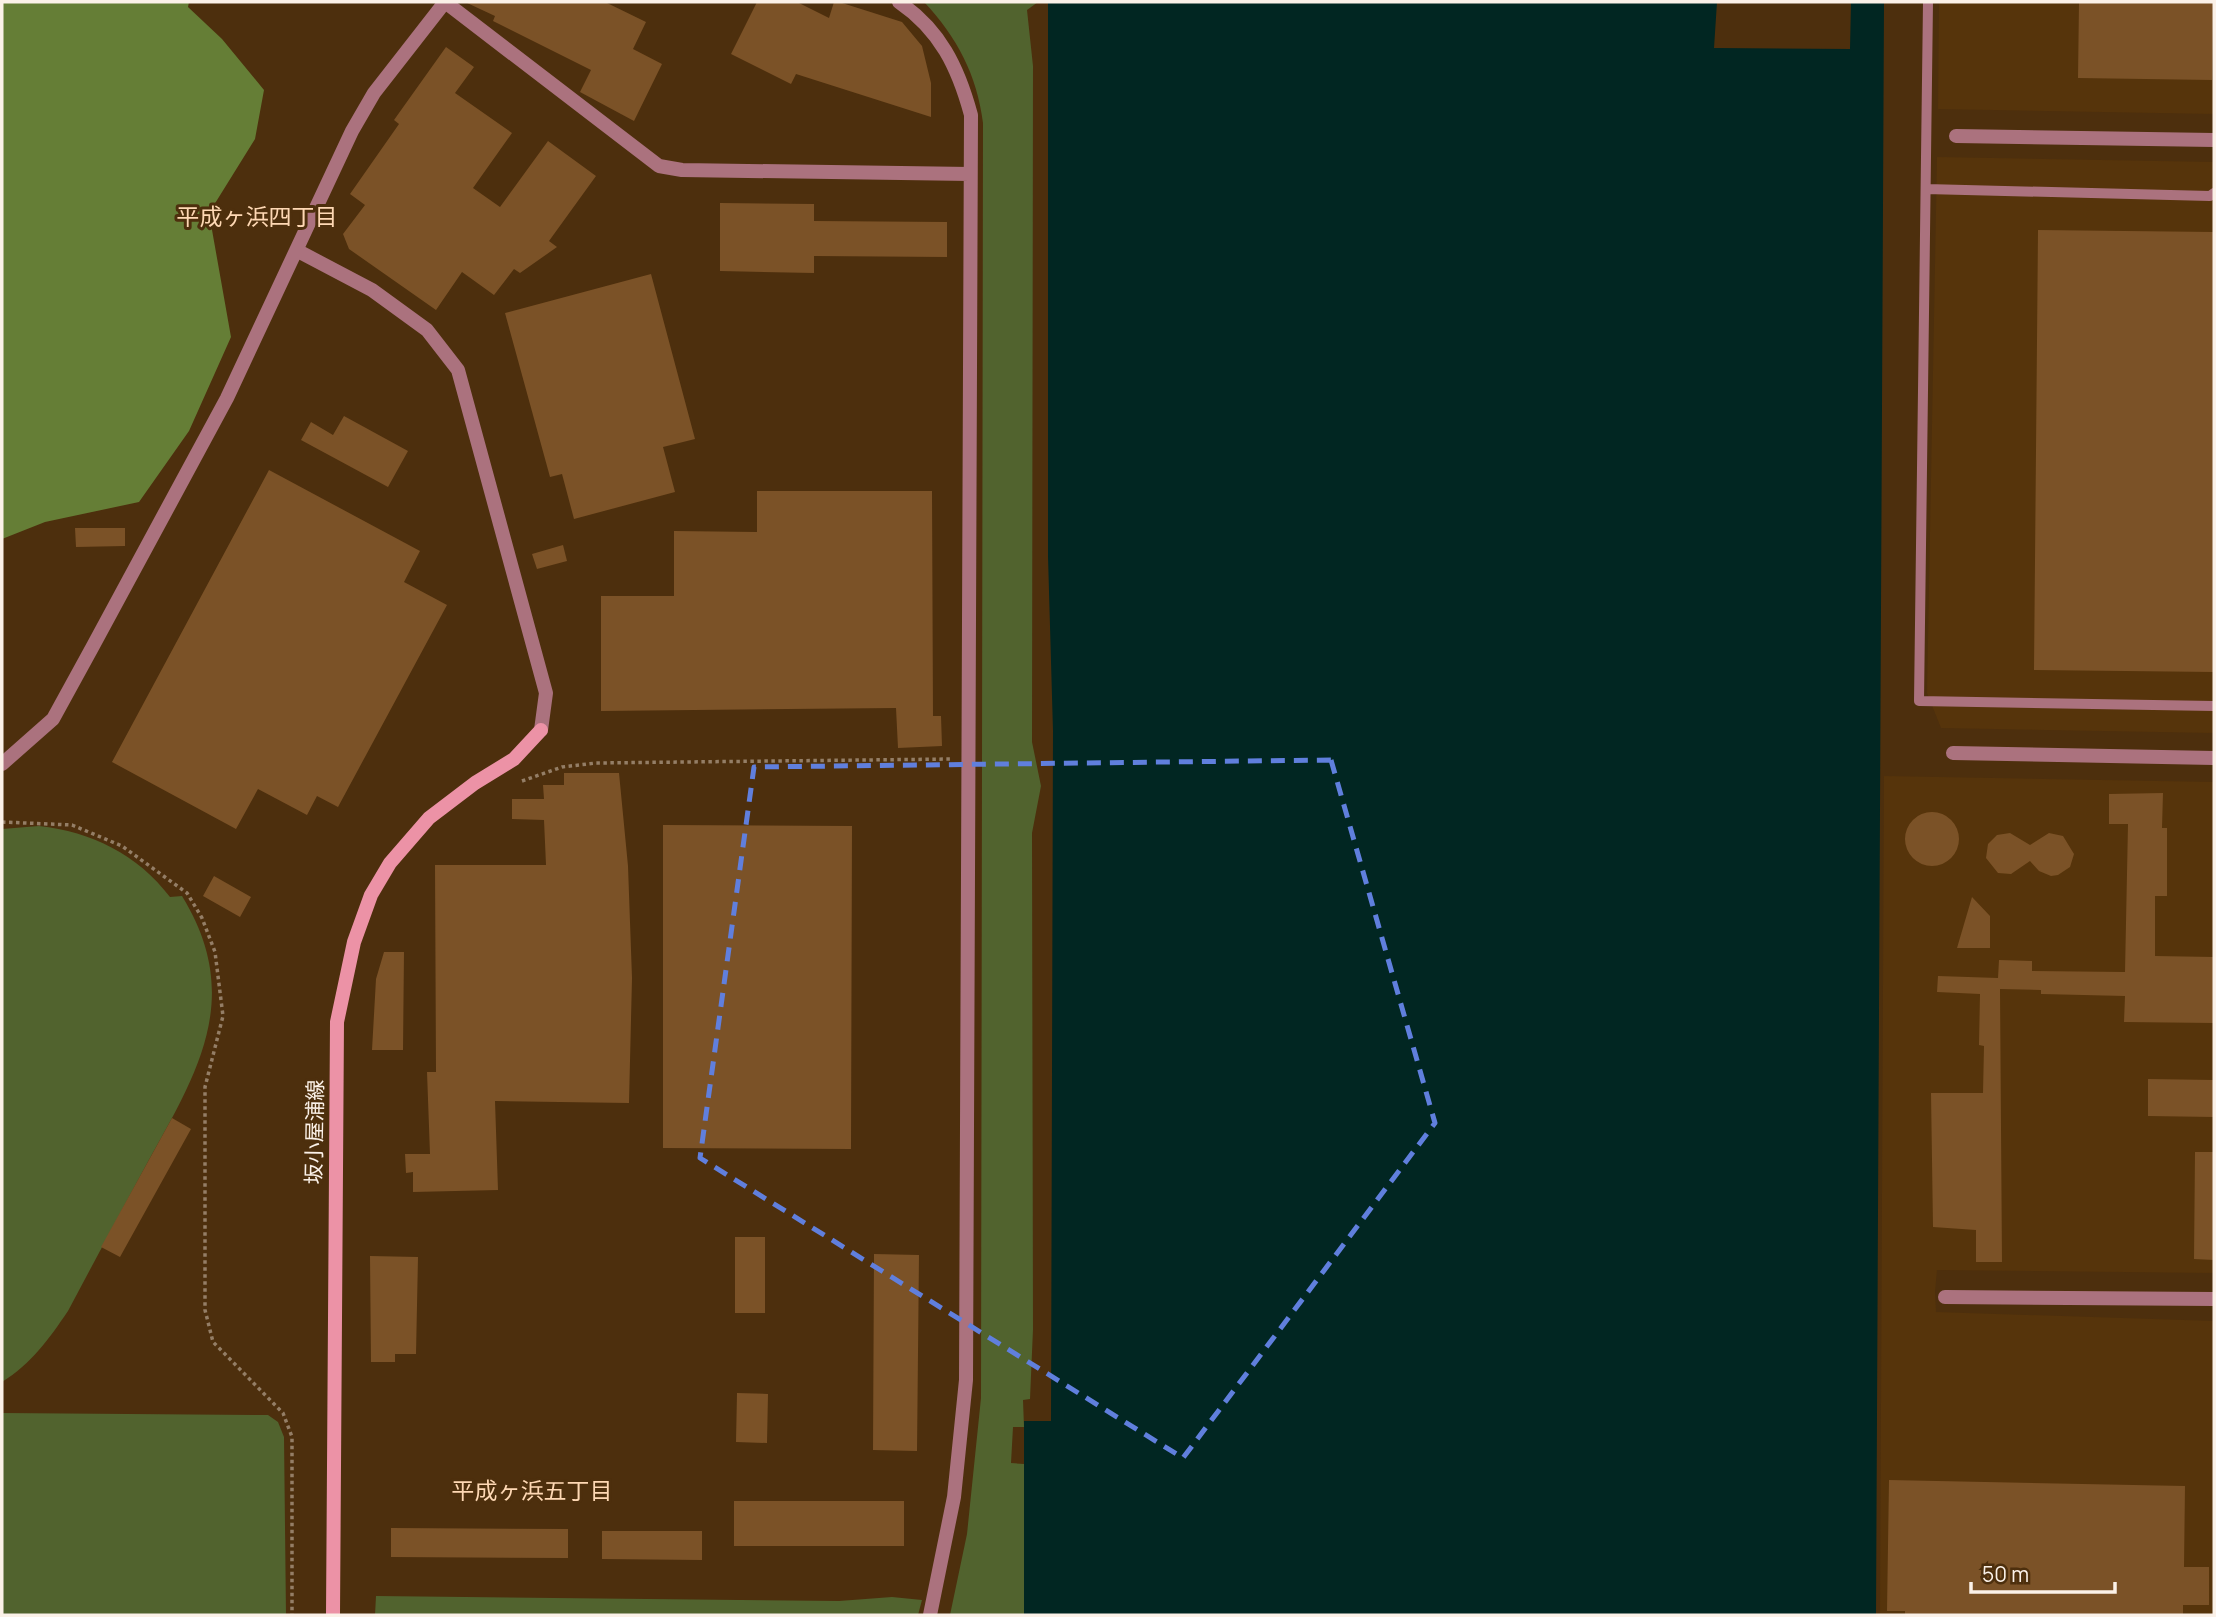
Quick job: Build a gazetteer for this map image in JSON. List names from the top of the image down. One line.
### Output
{"streets":{"main road":["坂小屋浦線"]},"districts":["平成ヶ浜四丁目","平成ヶ浜五丁目"],"scale_bar":"50 m"}
